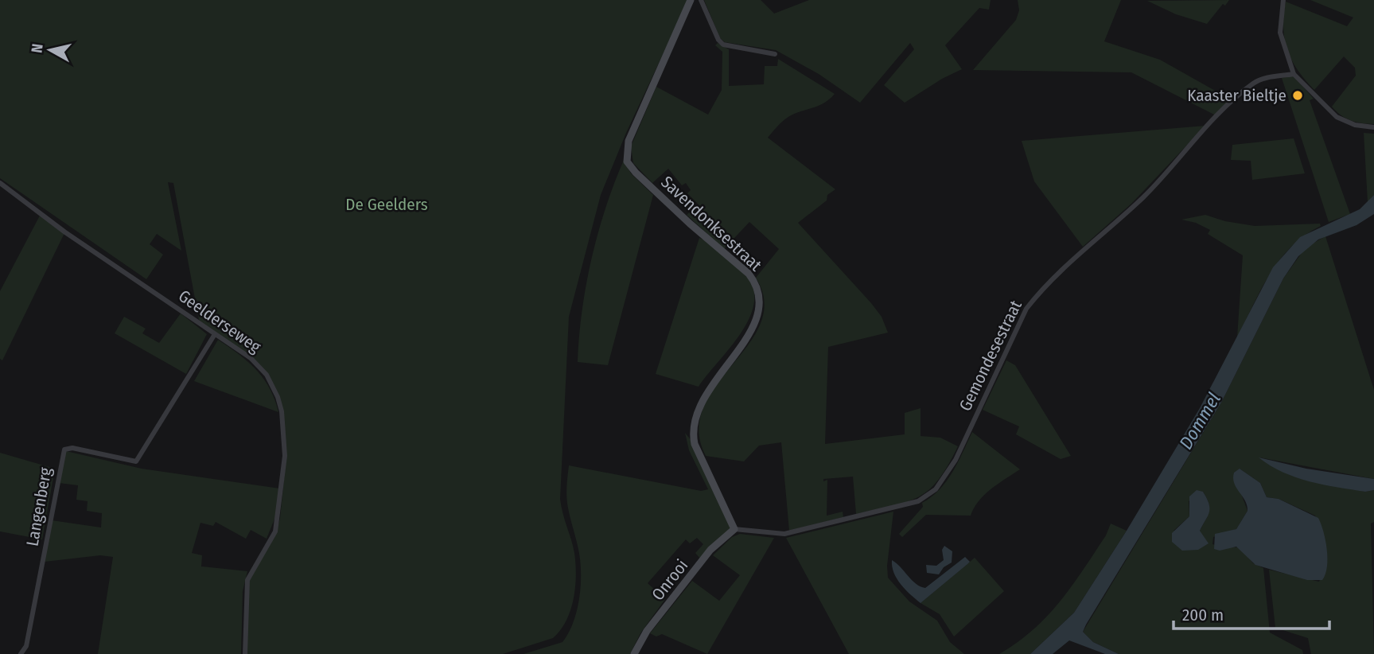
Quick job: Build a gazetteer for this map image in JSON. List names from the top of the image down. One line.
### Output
{"streets":{"street":["Savendonksestraat","Geelderseweg","Gemondesestraat","Langenberg","Onrooi"]},"crossings":[["Savendonksestraat","Gemondesestraat"],["Savendonksestraat","Onrooi"],["Geelderseweg","Langenberg"],["Gemondesestraat","Onrooi"]],"water":["Dommel"],"parks":["De Geelders"],"places":["Kaaster Bieltje"],"scale_bar":"200 m","north":"left"}
